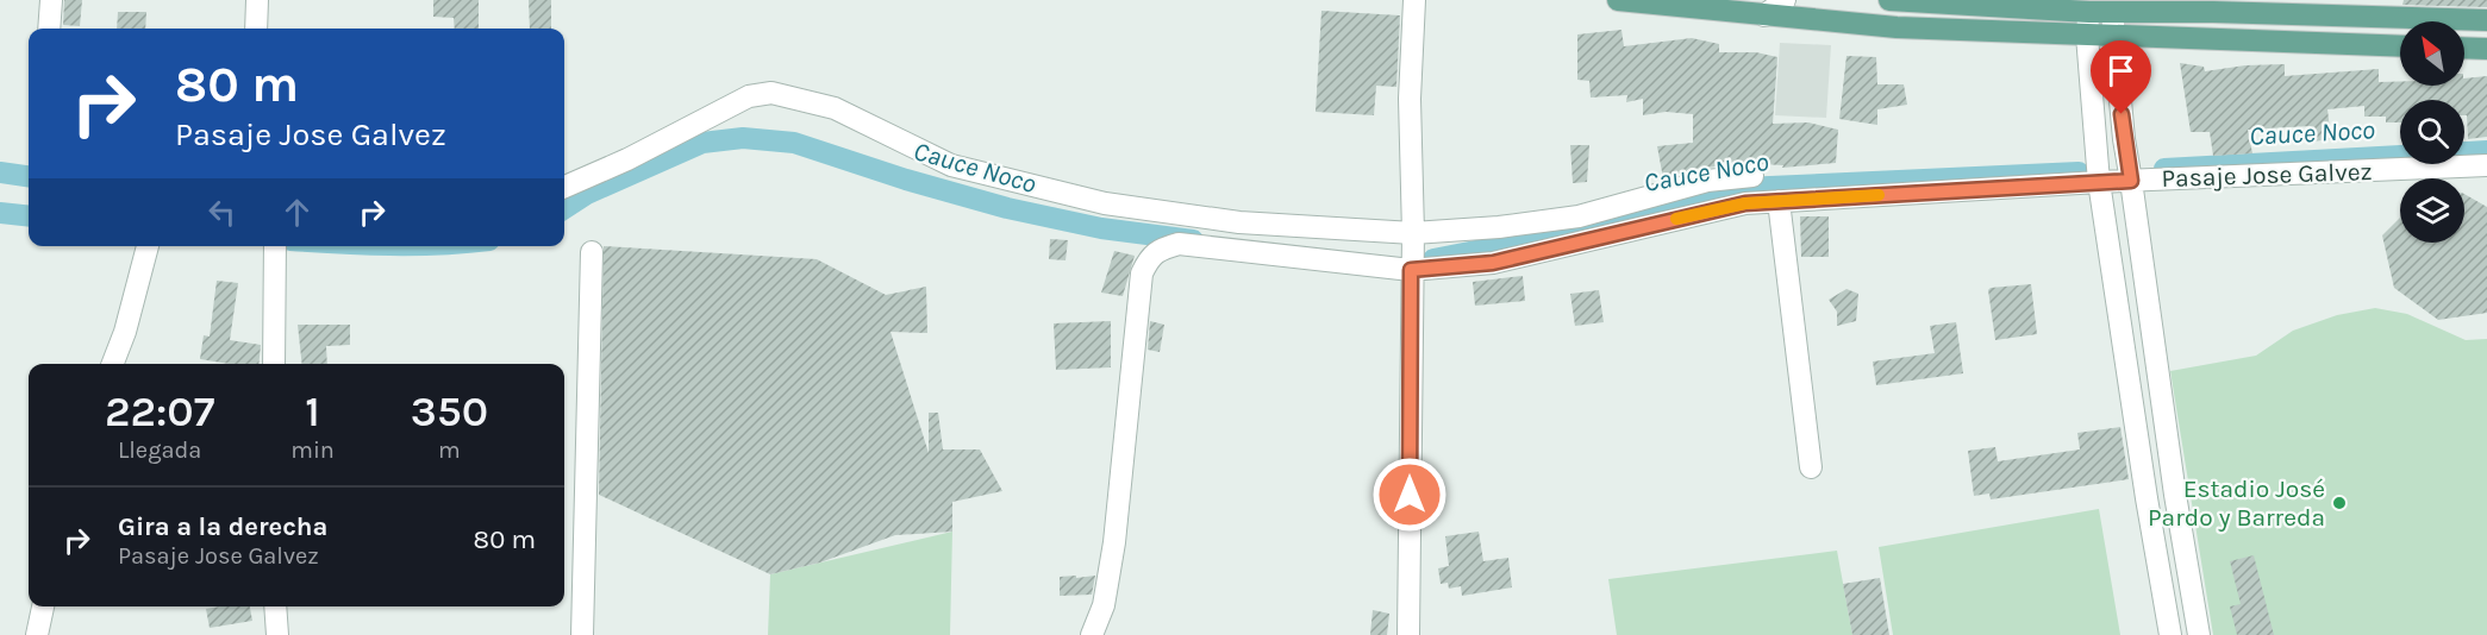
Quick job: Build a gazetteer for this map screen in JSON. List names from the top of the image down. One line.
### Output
{"streets":{"street":["Pasaje Jose Galvez"]},"water":["Cauce Noco"],"places":["Estadio José Pardo y Barreda"],"north":"top left","page":{"turn":["80 m","Pasaje Jose Galvez"],"eta":["22:07","Llegada","1","min","350","m"],"list":[{"name":"Gira a la derecha","note":"Pasaje Jose Galvez","value":"80 m"}]}}
